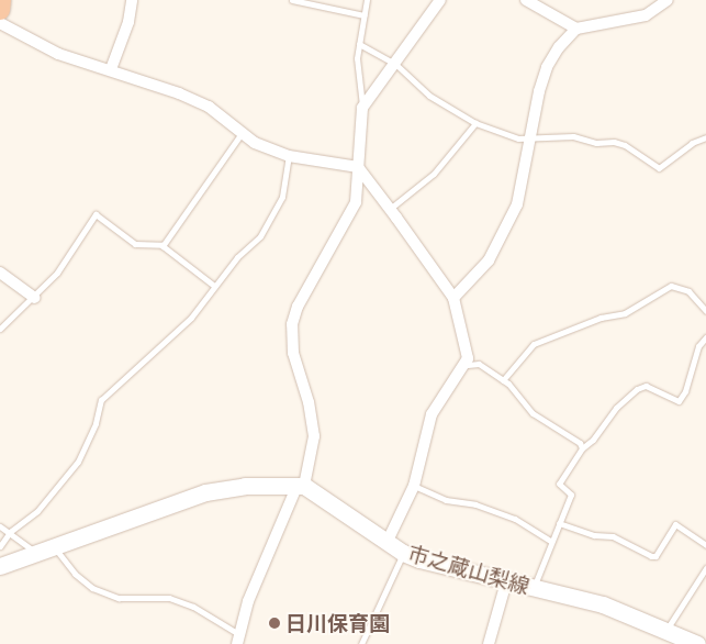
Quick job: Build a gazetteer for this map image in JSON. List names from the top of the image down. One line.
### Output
{"streets":{"main road":["市之蔵山梨線"]},"places":["日川保育園"]}
